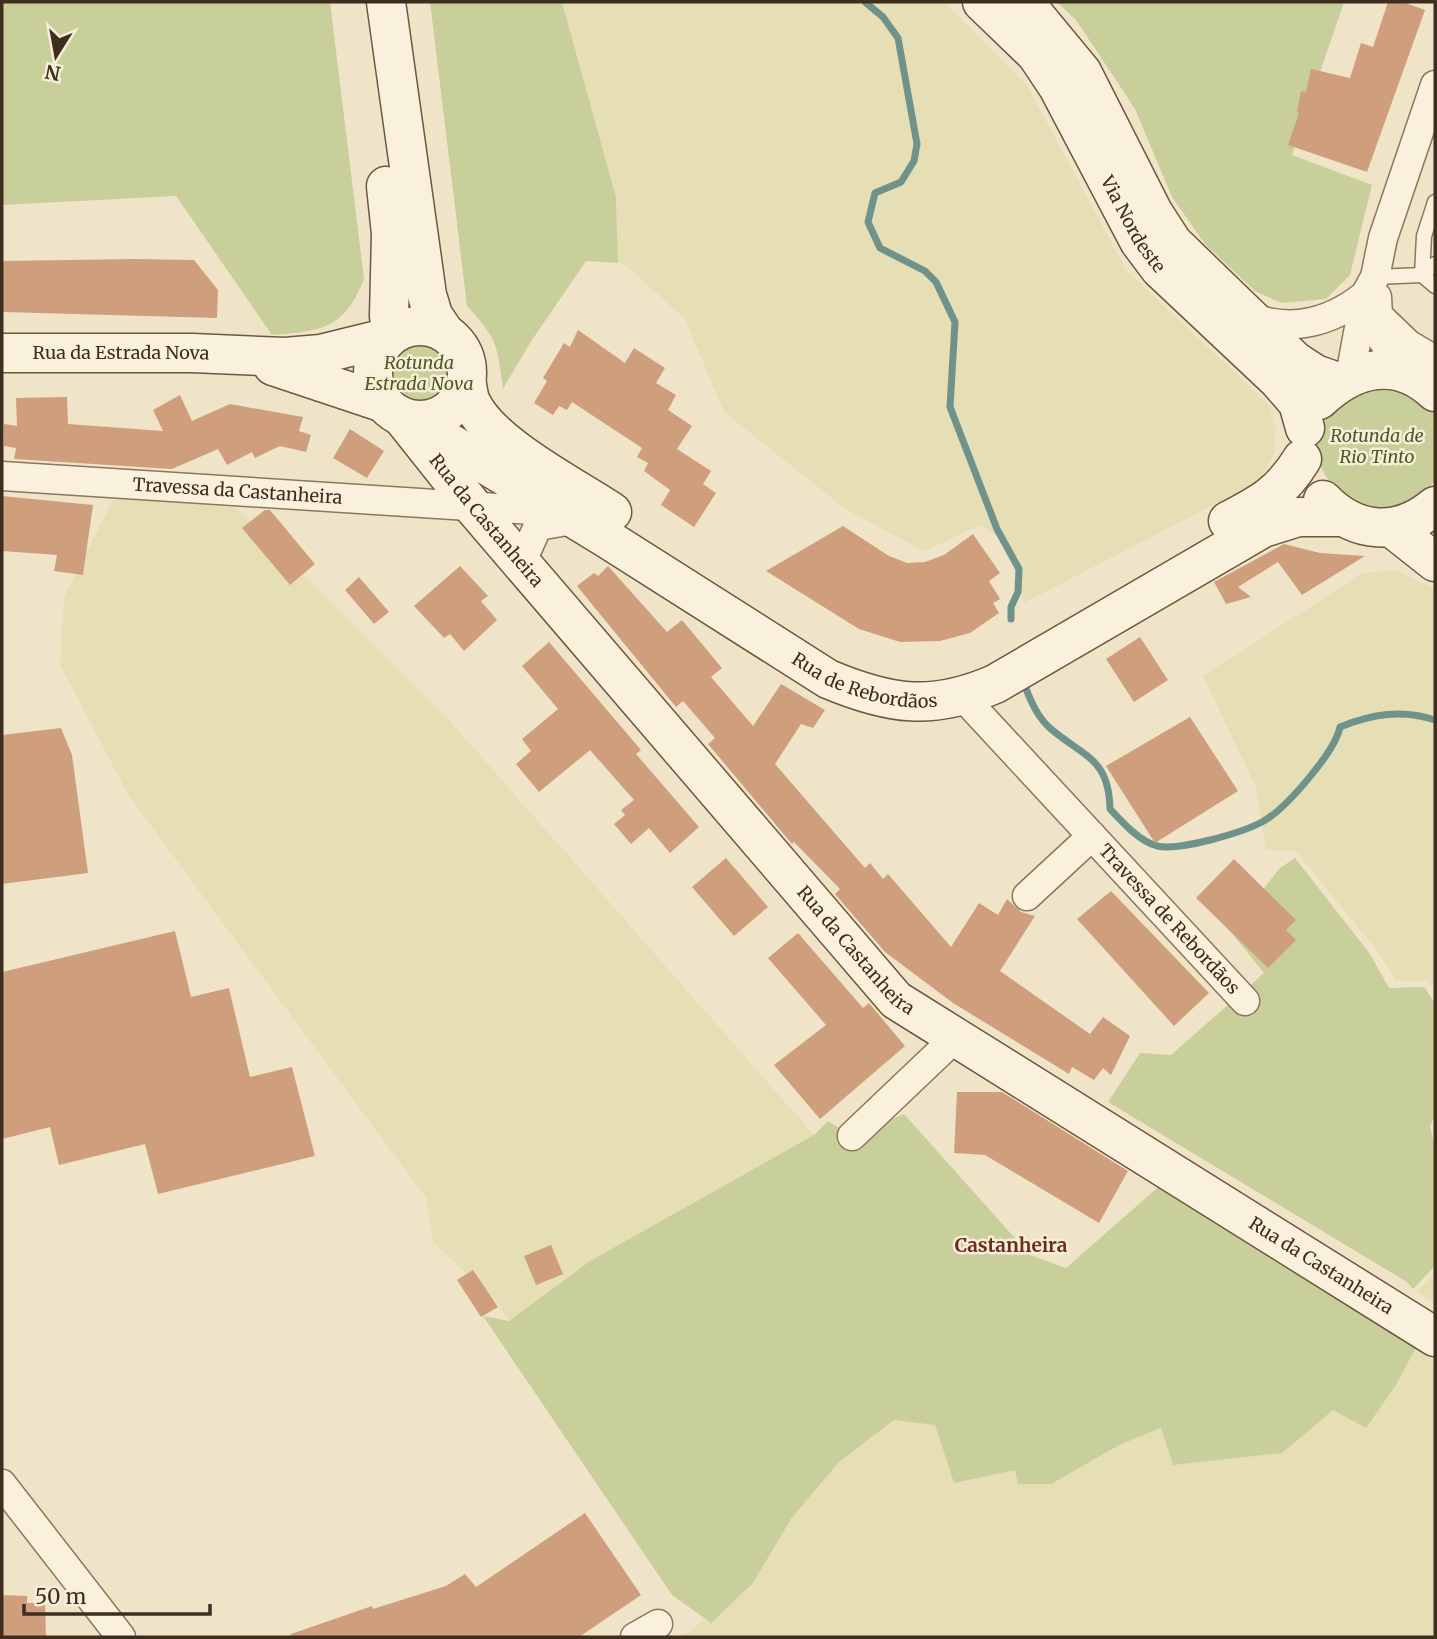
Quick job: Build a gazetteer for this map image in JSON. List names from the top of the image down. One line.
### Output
{"streets":{"main road":["Via Nordeste","Rua da Estrada Nova","Rua da Castanheira","Rua de Rebordãos"],"street":["Travessa da Castanheira","Travessa de Rebordãos"]},"crossings":[["Via Nordeste","Rua de Rebordãos"],["Rua da Estrada Nova","Rua da Castanheira"],["Rua da Estrada Nova","Rua de Rebordãos"],["Travessa da Castanheira","Rua da Castanheira"],["Travessa da Castanheira","Rua de Rebordãos"],["Rua da Castanheira","Rua de Rebordãos"],["Rua de Rebordãos","Travessa de Rebordãos"]],"districts":["Castanheira"],"parks":["Rotunda Estrada Nova","Rotunda de Rio Tinto"],"scale_bar":"50 m","north":"bottom"}
